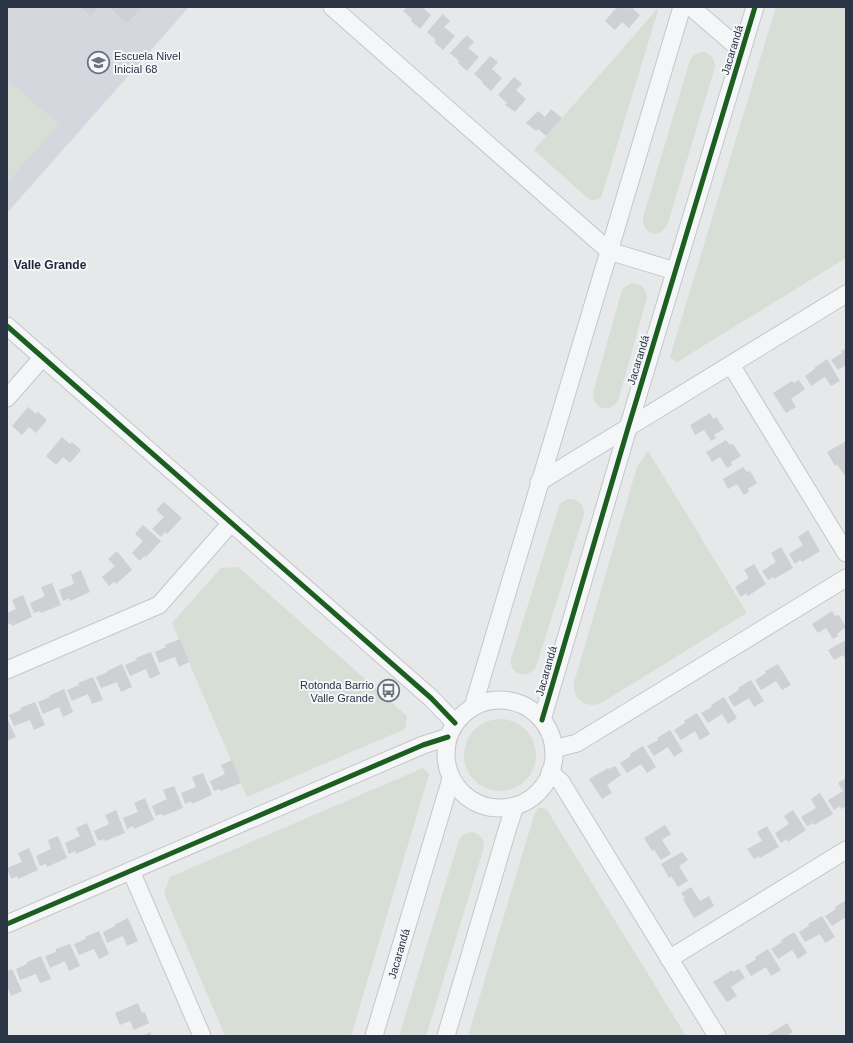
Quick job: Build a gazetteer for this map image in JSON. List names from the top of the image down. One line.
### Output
{"streets":{"street":["Jacarandá"]},"districts":["Valle Grande"],"places":{"school or university":["Escuela Nivel Inicial 68"],"bus stop":["Rotonda Barrio Valle Grande"]}}
